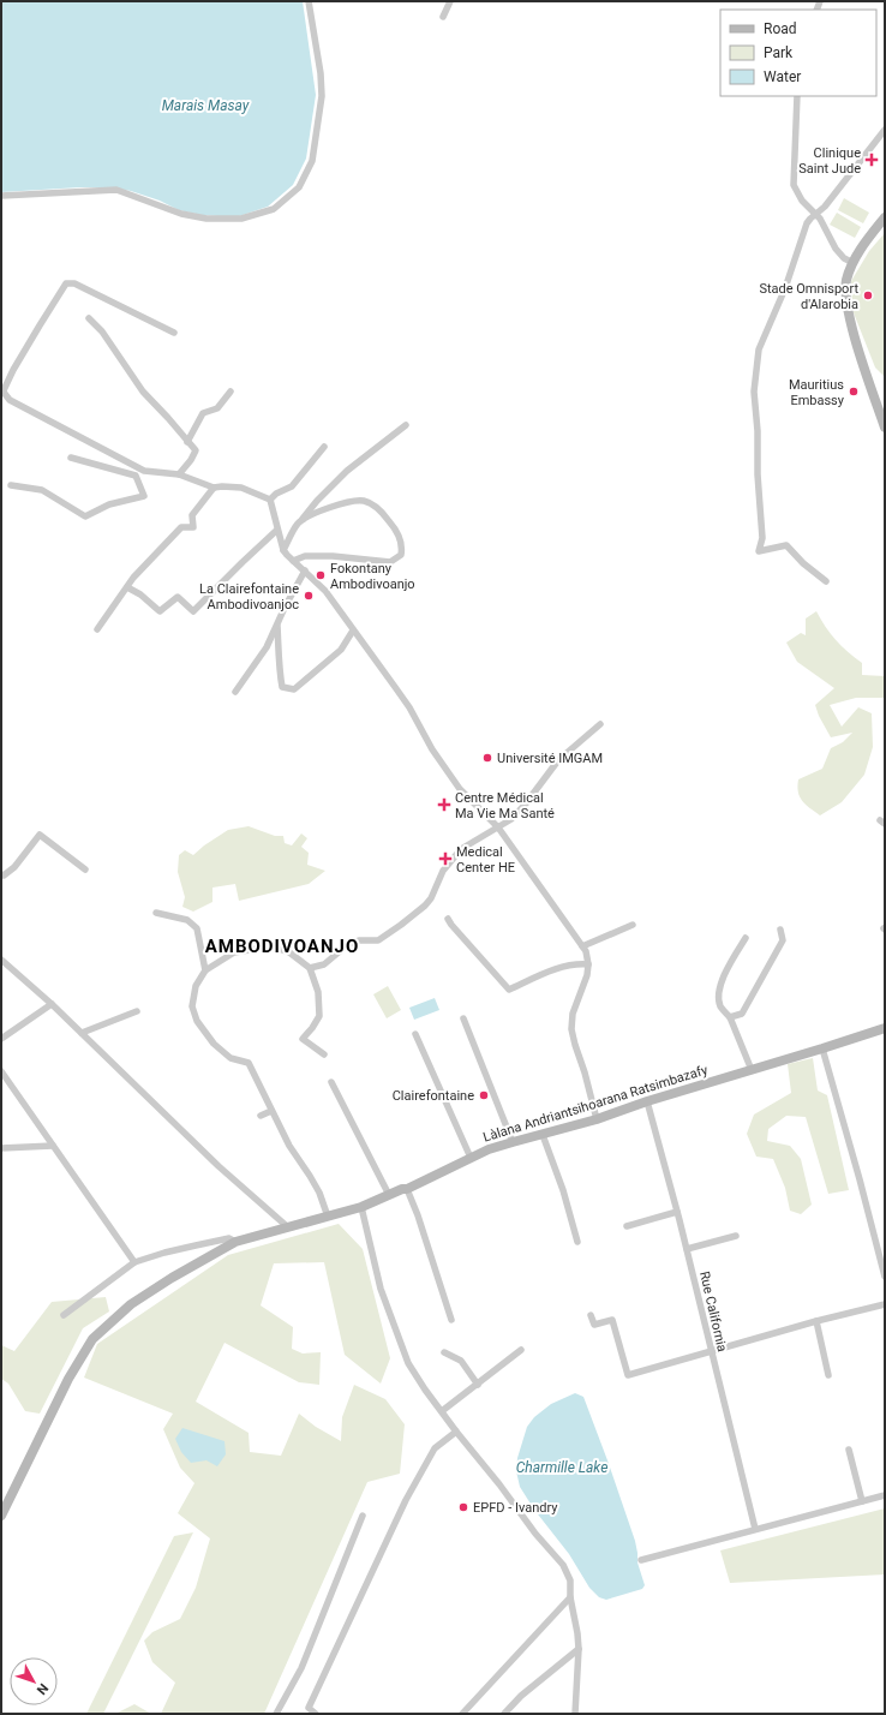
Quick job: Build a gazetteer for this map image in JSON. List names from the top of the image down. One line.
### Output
{"streets":{"main road":["Làlana Andriantsihoarana Ratsimbazafy"],"street":["Rue California"]},"crossings":[["Làlana Andriantsihoarana Ratsimbazafy","Rue California"]],"districts":["AMBODIVOANJO"],"water":["Marais Masay","Charmille Lake"],"places":{"health":["Clinique Saint Jude","Centre Médical Ma Vie Ma Santé","Medical Center HE"],"other":["Stade Omnisport d'Alarobia","Mauritius Embassy","Fokontany Ambodivoanjo","La Clairefontaine Ambodivoanjoc","Université IMGAM","Clairefontaine","EPFD - Ivandry"]},"legend":["Road","Park","Water"],"north":"bottom right"}
